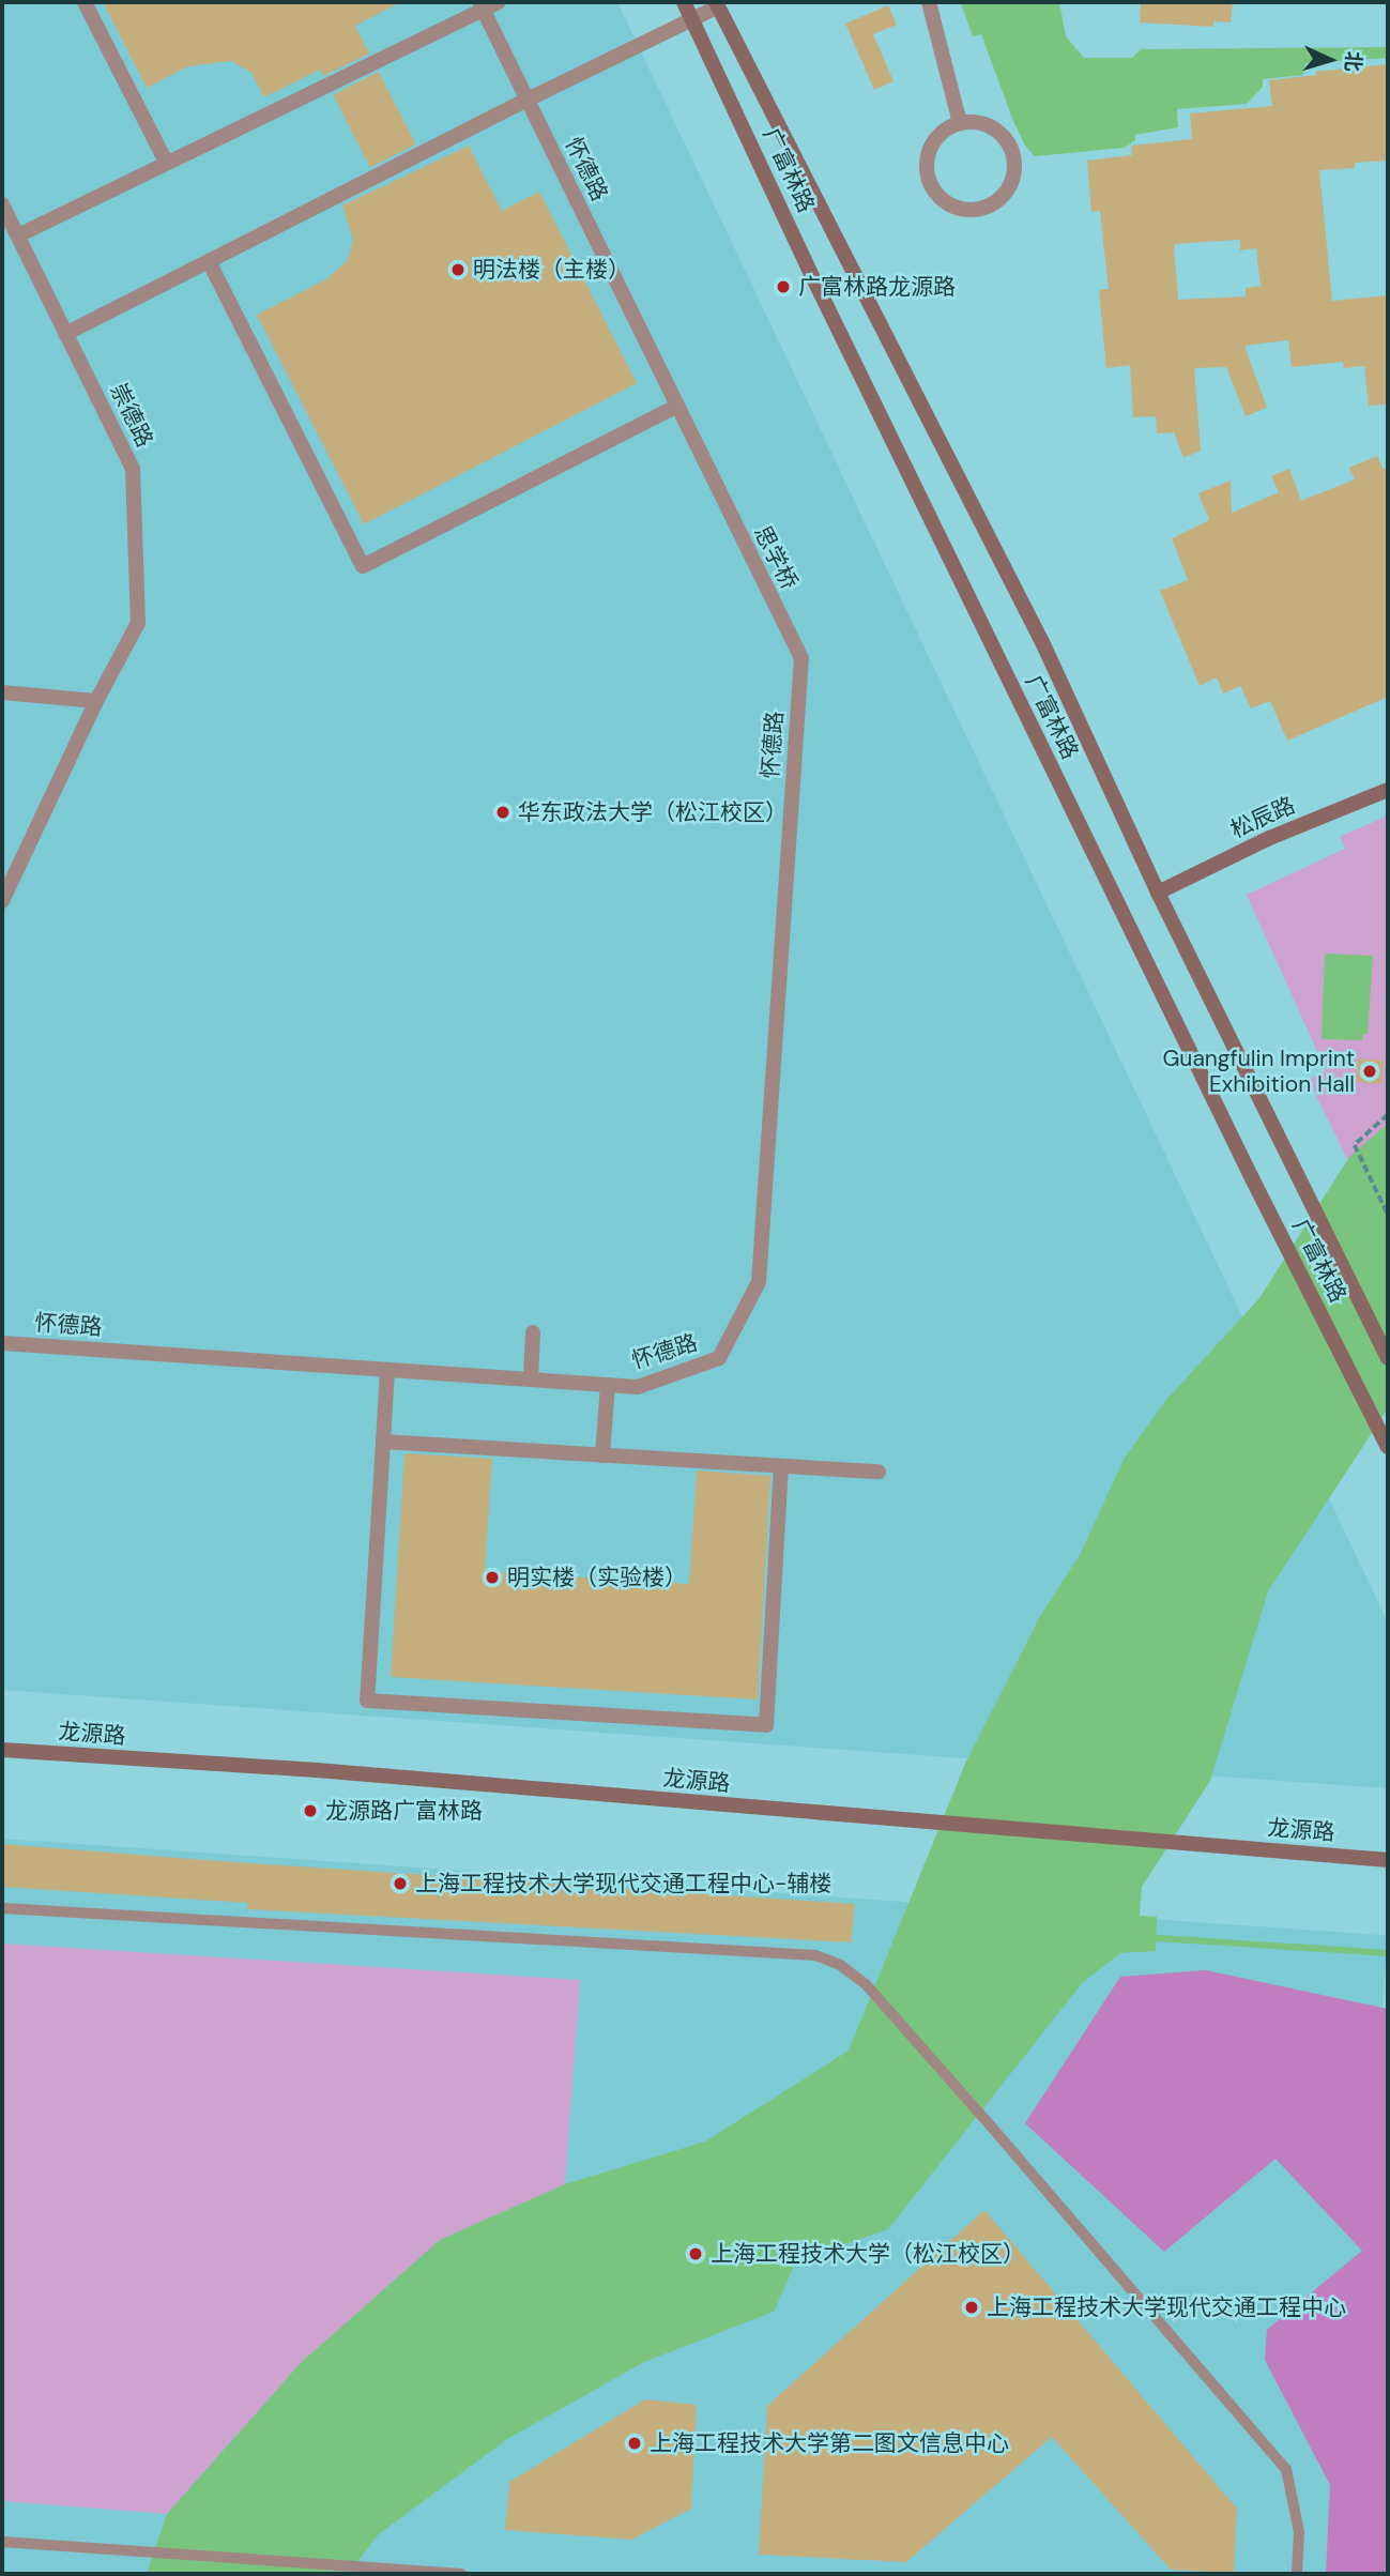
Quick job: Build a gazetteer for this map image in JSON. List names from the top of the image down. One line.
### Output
{"streets":{"main road":["广富林路","松辰路","龙源路"],"street":["怀德路","崇德路","思学桥"]},"crossings":[["怀德路","思学桥"],["广富林路","松辰路"]],"places":["明法楼（主楼）","广富林路龙源路","华东政法大学（松江校区）","Guangfulin Imprint Exhibition Hall","明实楼（实验楼）","龙源路广富林路","上海工程技术大学现代交通工程中心-辅楼","上海工程技术大学（松江校区）","上海工程技术大学现代交通工程中心","上海工程技术大学第二图文信息中心"],"north":"right"}
